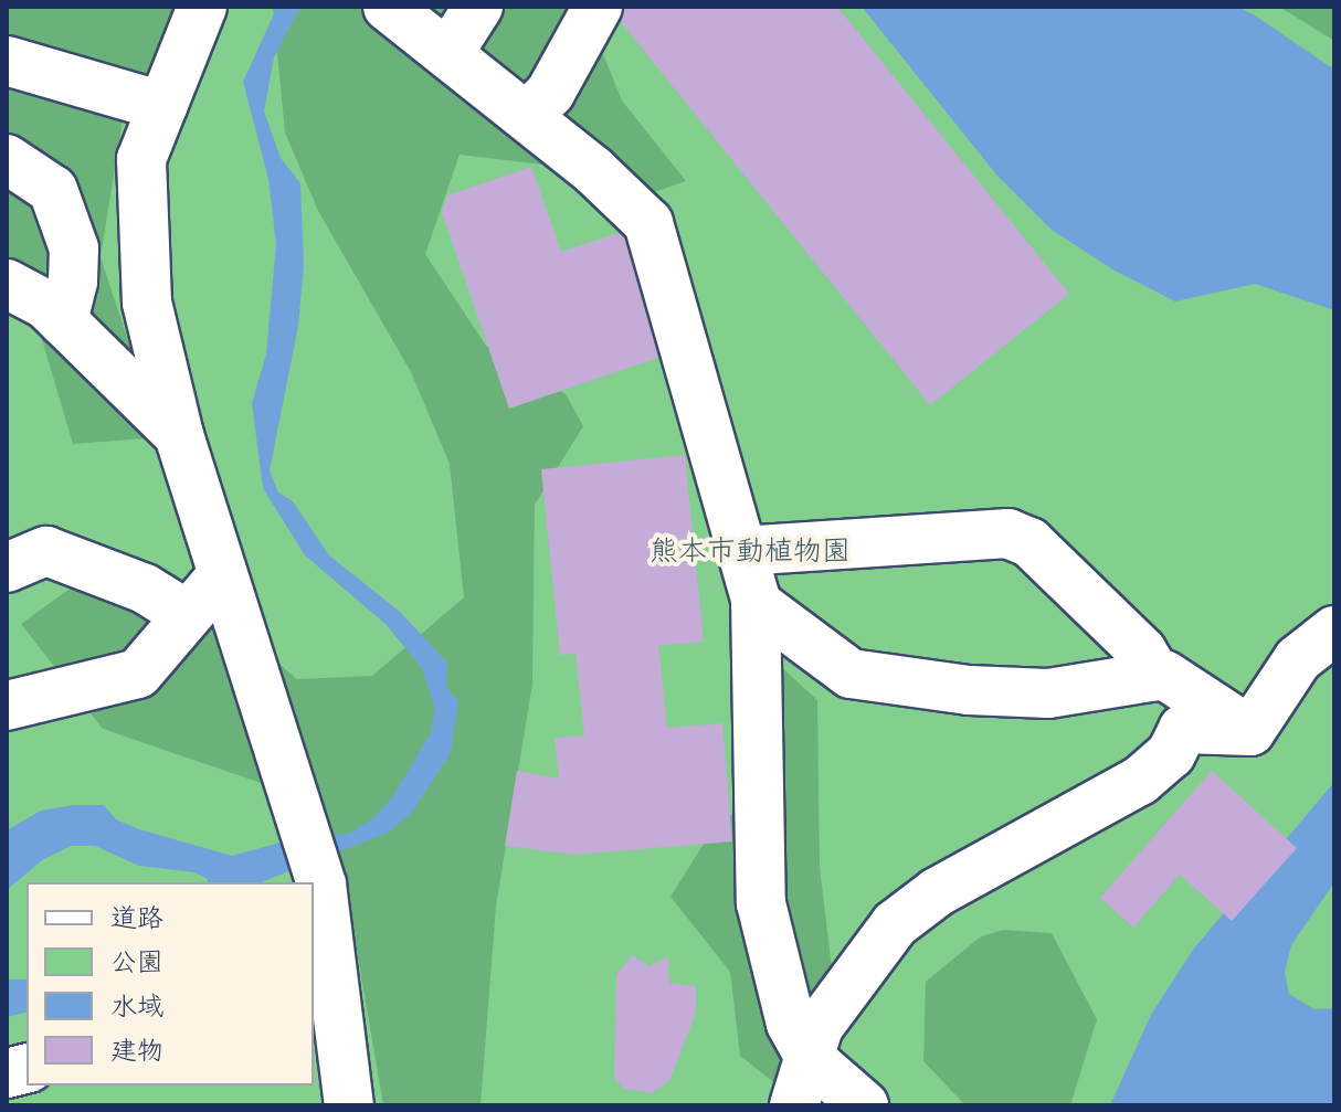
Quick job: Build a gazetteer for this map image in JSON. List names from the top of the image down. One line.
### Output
{"parks":["熊本市動植物園"],"legend":["道路","公園","水域","建物"]}
